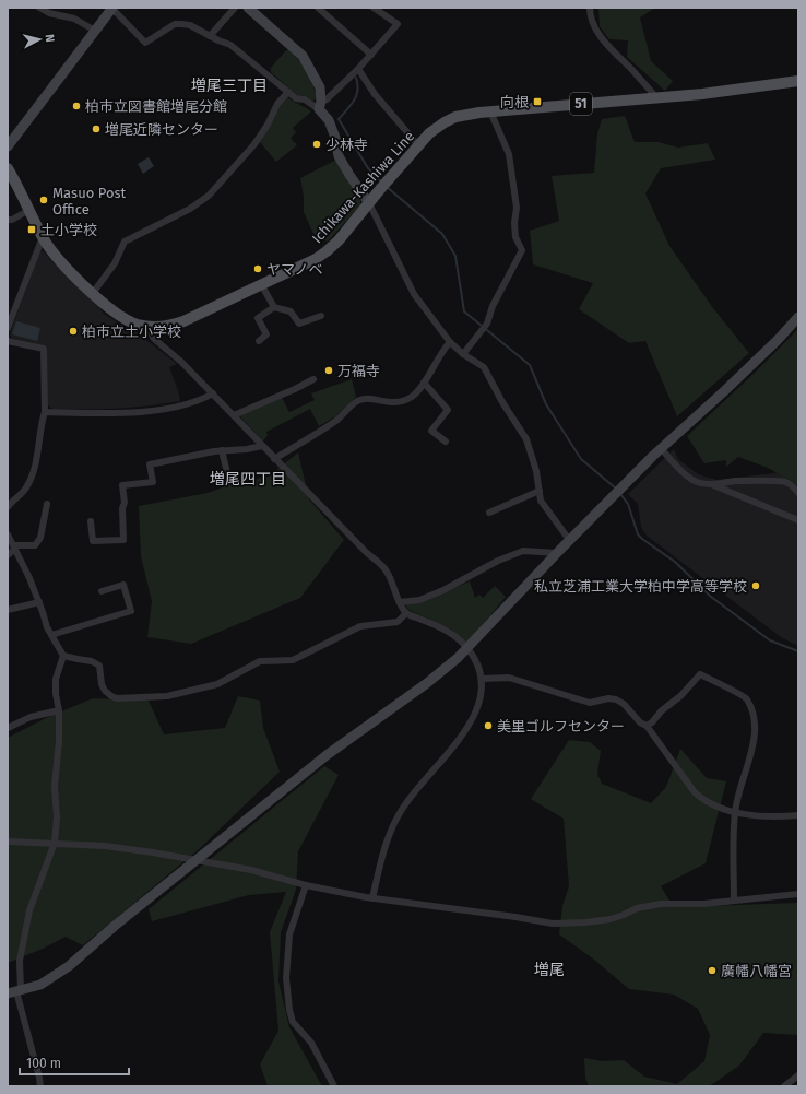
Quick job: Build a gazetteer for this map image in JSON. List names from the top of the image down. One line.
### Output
{"streets":{"main road":["51","Ichikawa-Kashiwa Line"]},"districts":["増尾三丁目","増尾四丁目","増尾"],"places":{"transit":["向根","土小学校"],"other":["柏市立図書館増尾分館","増尾近隣センター","少林寺","Masuo Post Office","ヤマノベ","柏市立土小学校","万福寺","私立芝浦工業大学柏中学高等学校","美里ゴルフセンター","廣幡八幡宮"]},"scale_bar":"100 m","north":"right"}
